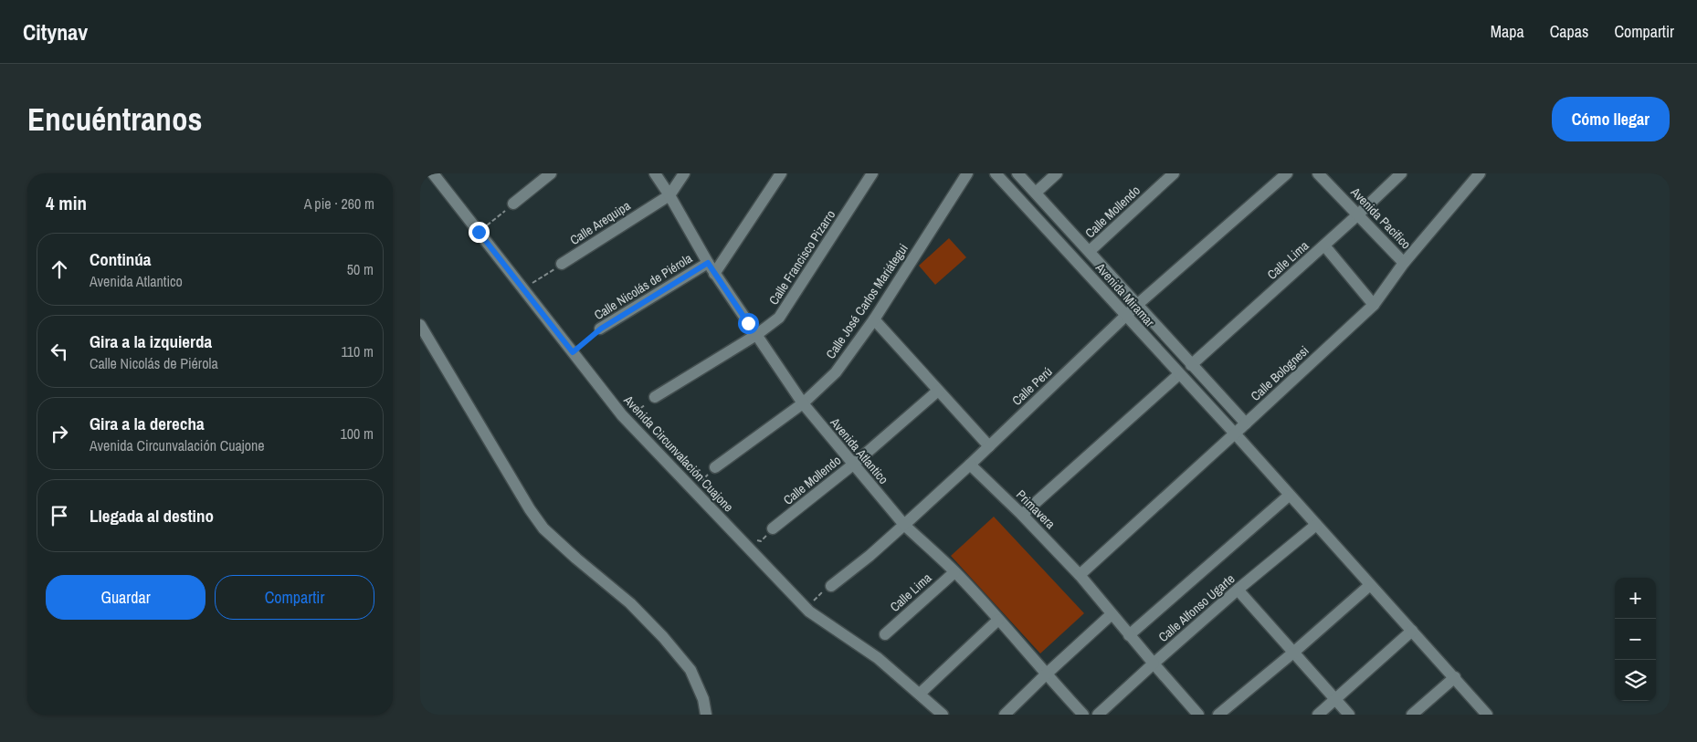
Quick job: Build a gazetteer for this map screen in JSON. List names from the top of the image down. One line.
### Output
{"streets":{"street":["Calle Mollendo","Avenida Pacifico","Calle Arequipa","Calle Francisco Pizarro","Calle Lima","Calle Nicolás de Piérola","Avenida Miramar","Calle José Carlos Mariátegui","Calle Bolognesi","Calle Perú","Avenida Atlantico","Avenida Circunvalación Cuajone","Primavera","Calle Alfonso Ugarte"]},"crossings":[["Calle Mollendo","Avenida Miramar"],["Calle Mollendo","Avenida Atlantico"],["Avenida Pacifico","Calle Lima"],["Avenida Pacifico","Calle Bolognesi"],["Calle Arequipa","Avenida Atlantico"],["Calle Francisco Pizarro","Avenida Atlantico"],["Calle Lima","Avenida Miramar"],["Calle Lima","Avenida Atlantico"],["Calle Nicolás de Piérola","Avenida Atlantico"],["Calle Nicolás de Piérola","Avenida Circunvalación Cuajone"],["Avenida Miramar","Calle Bolognesi"],["Avenida Miramar","Calle Perú"],["Avenida Miramar","Calle Alfonso Ugarte"],["Calle José Carlos Mariátegui","Avenida Atlantico"],["Calle Bolognesi","Primavera"],["Calle Perú","Avenida Atlantico"],["Calle Perú","Primavera"],["Primavera","Calle Alfonso Ugarte"]],"page":{"header":"Citynav","nav":["Mapa","Capas","Compartir"],"buttons":["Cómo llegar",["Guardar","Compartir"]],"title":"Encuéntranos","heading":["4 min","A pie · 260 m"],"list":[["Continúa","Avenida Atlantico","50 m"],["Gira a la izquierda","Calle Nicolás de Piérola","110 m"],["Gira a la derecha","Avenida Circunvalación Cuajone","100 m"],"Llegada al destino"],"map_buttons":["+","−"]}}
